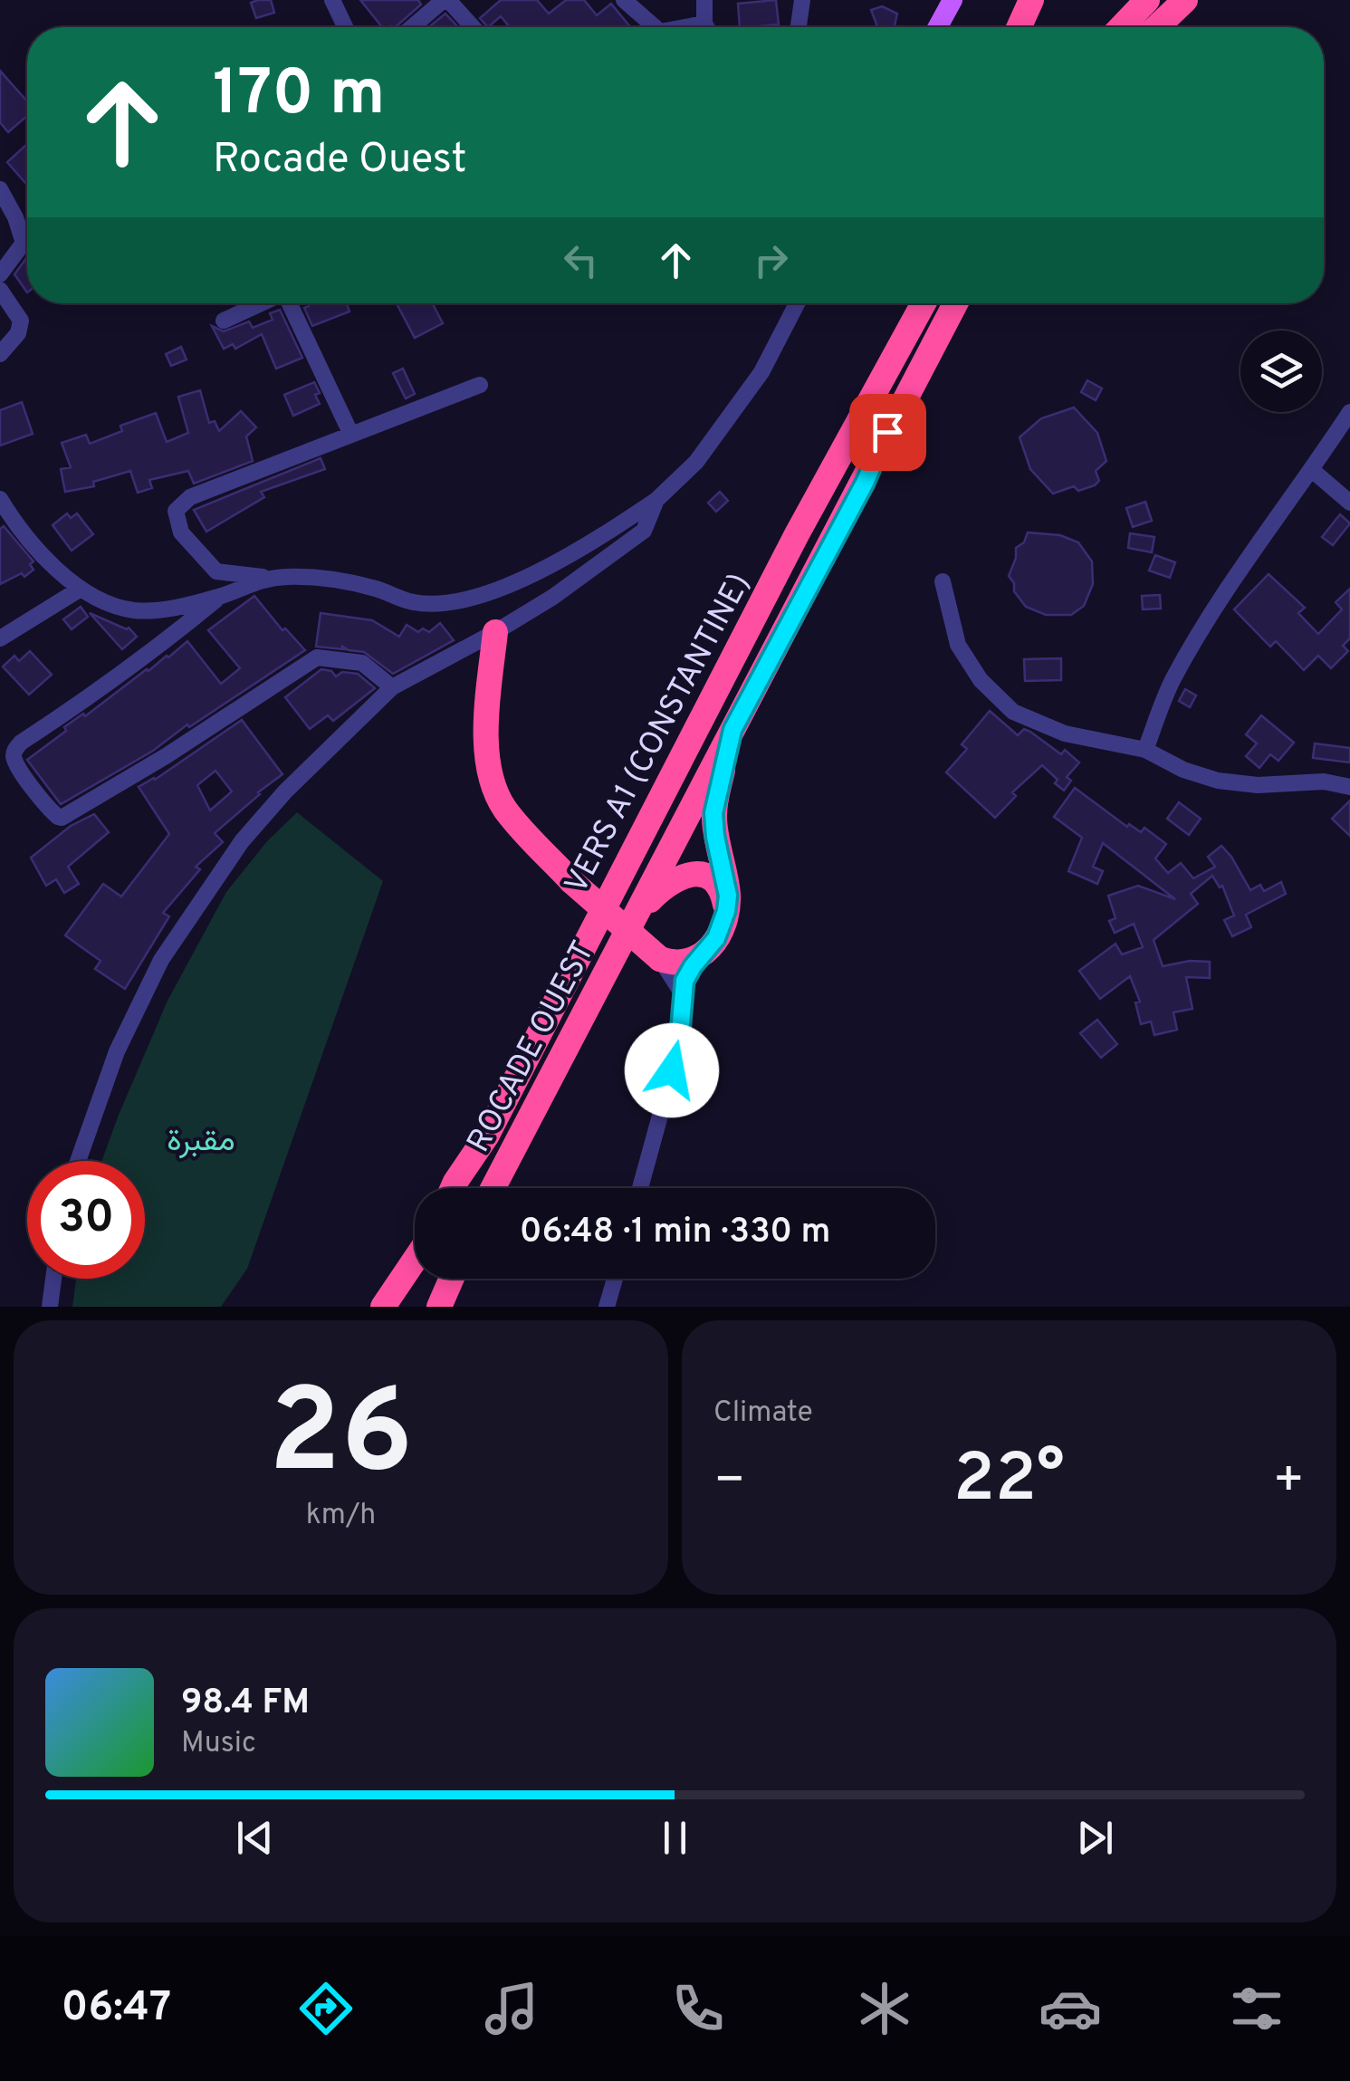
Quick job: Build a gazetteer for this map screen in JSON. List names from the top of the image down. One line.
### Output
{"streets":{"highway":["VERS A1 (CONSTANTINE)","ROCADE OUEST"]},"parks":["مقبرة"],"page":{"turn":["170 m","Rocade Ouest"],"limit":"30","trip":"06:48 · 1 min · 330 m","tile":[["26","km/h"],"Climate"],"heat":["−","22°","+"],"song":["98.4 FM","Music"],"tabs":"06:47"}}
